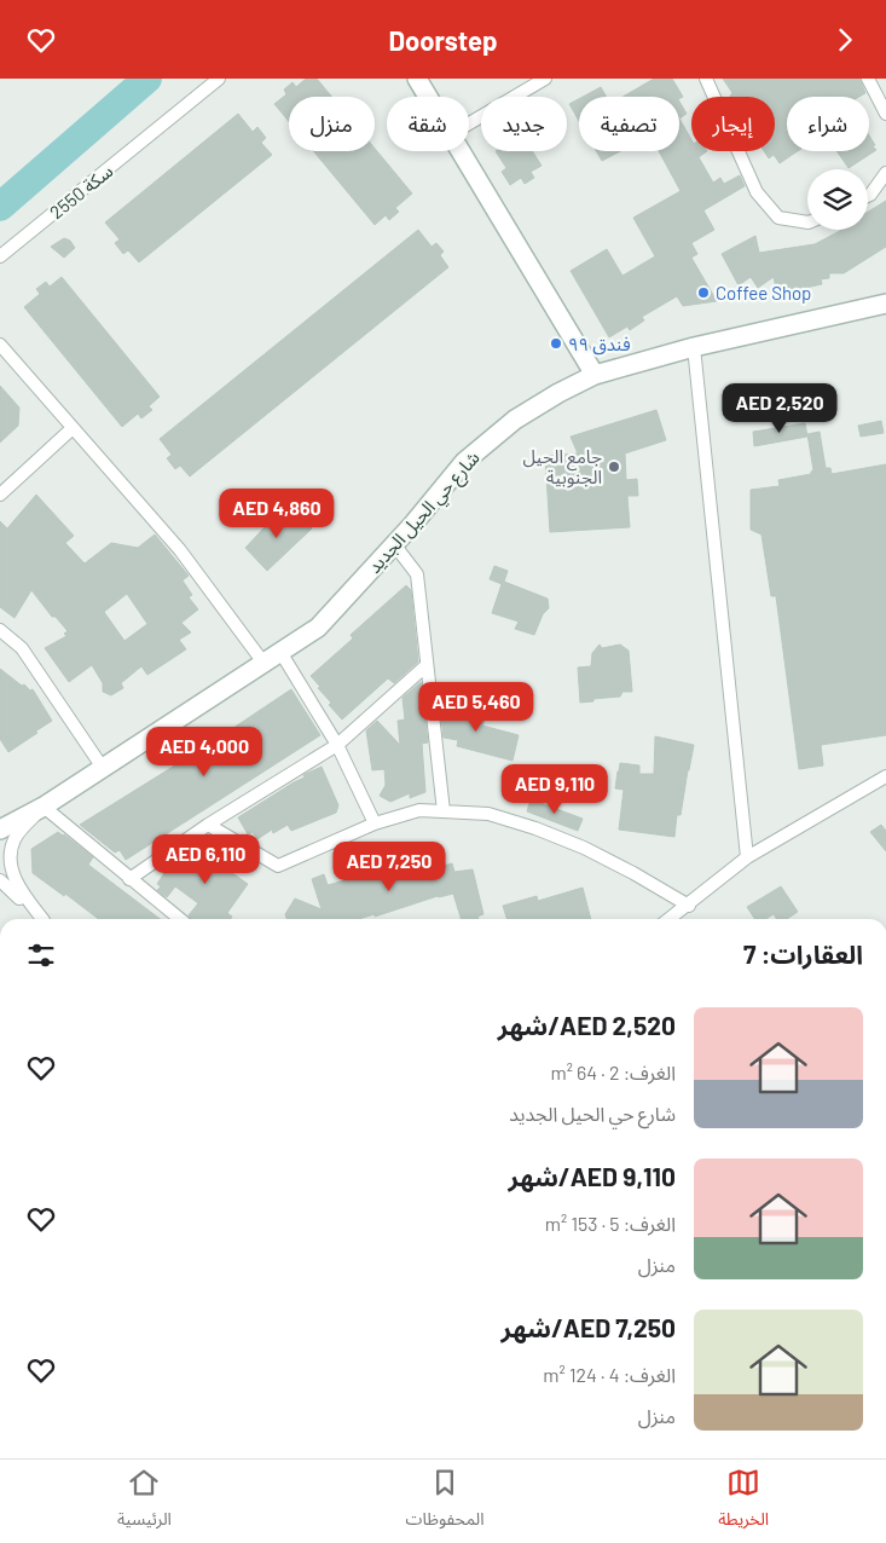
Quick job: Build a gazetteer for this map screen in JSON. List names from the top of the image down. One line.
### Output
{"streets":{"street":["سكة 2550","شارع حي الحيل الجديد"]},"places":["Coffee Shop","فندق ٩٩","جامع الحيل الجنوبية"],"page":{"header":"Doorstep","chip":["شراء","إيجار","تصفية","جديد","شقة","منزل"],"price":["AED 2,520","AED 4,860","AED 5,460","AED 4,000","AED 9,110","AED 6,110","AED 7,250"],"heading":"العقارات: 7","list":[{"name":"AED 2,520/شهر","note":"الغرف: 2 · 64 m² · شارع حي الحيل الجديد"},{"name":"AED 9,110/شهر","note":"الغرف: 5 · 153 m² · منزل"},{"name":"AED 7,250/شهر","note":"الغرف: 4 · 124 m² · منزل"}],"tabs":["الخريطة","المحفوظات","الرئيسية"]}}
